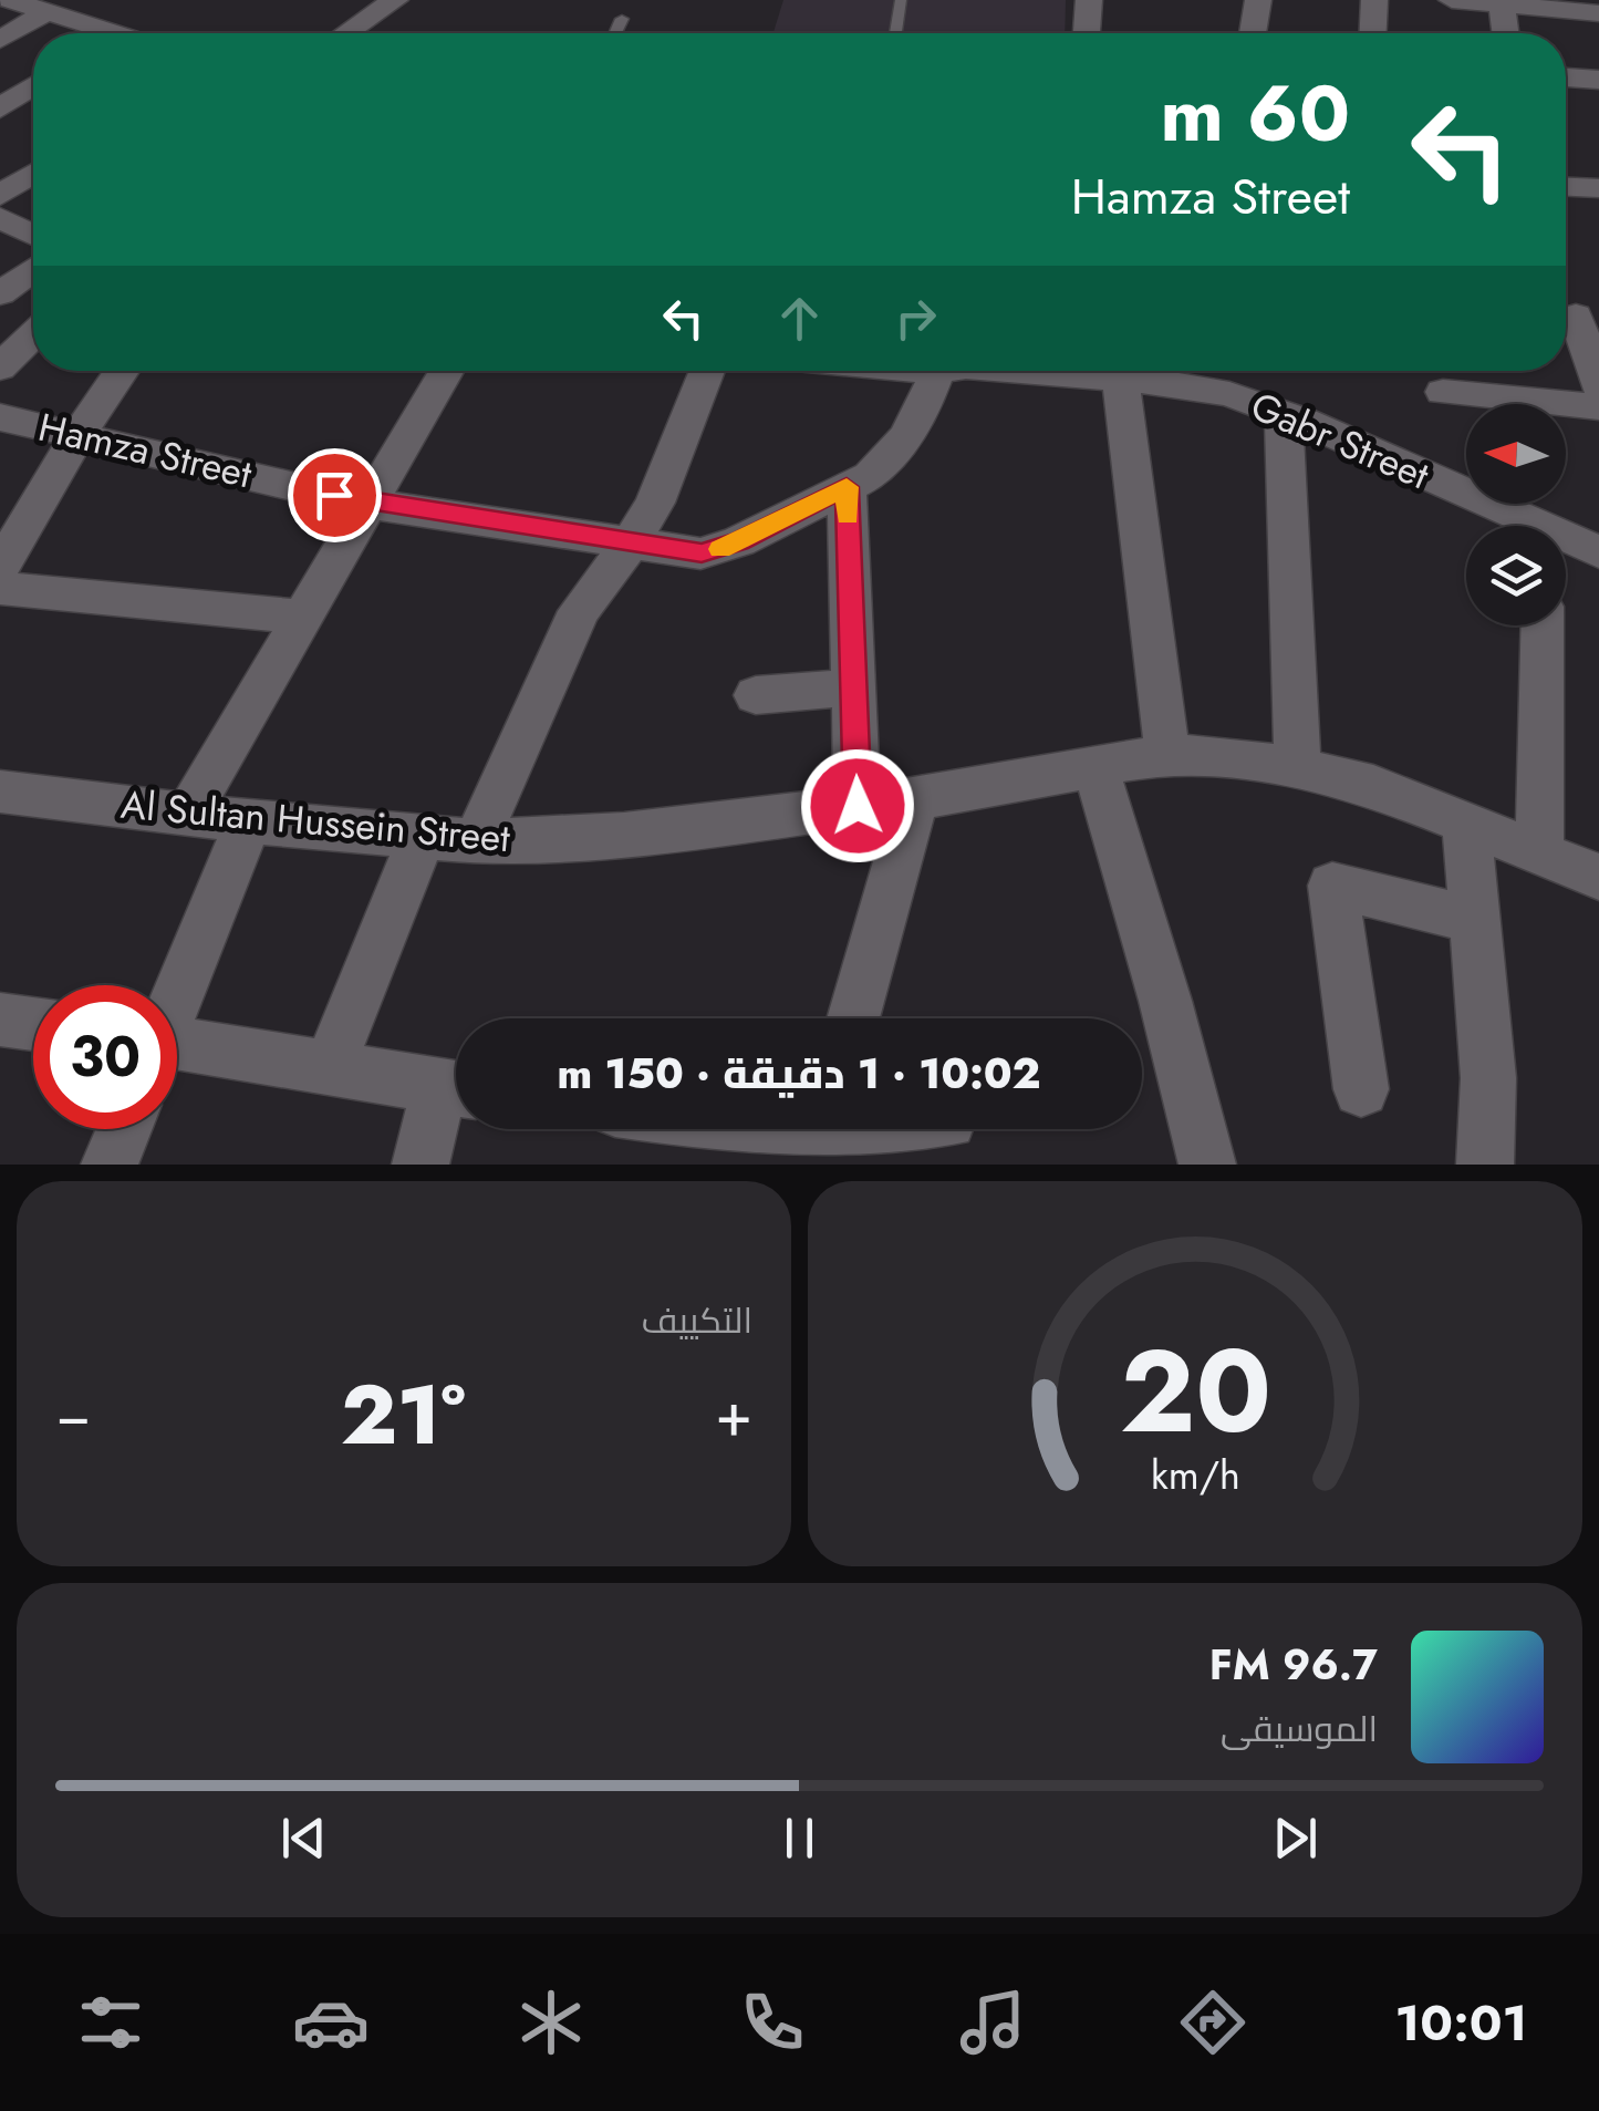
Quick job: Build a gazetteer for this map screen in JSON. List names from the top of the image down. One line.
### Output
{"streets":{"street":["Gabr Street","Hamza Street","Al Sultan Hussein Street"]},"north":"left","page":{"turn":["60 m","Hamza Street"],"limit":"30","trip":"10:02 · 1 دقيقة · 150 m","tile":"التكييف","heat":["−","21°","+"],"song":["96.7 FM","الموسيقى"],"tabs":"10:01","gauge":["20","km/h"]}}
